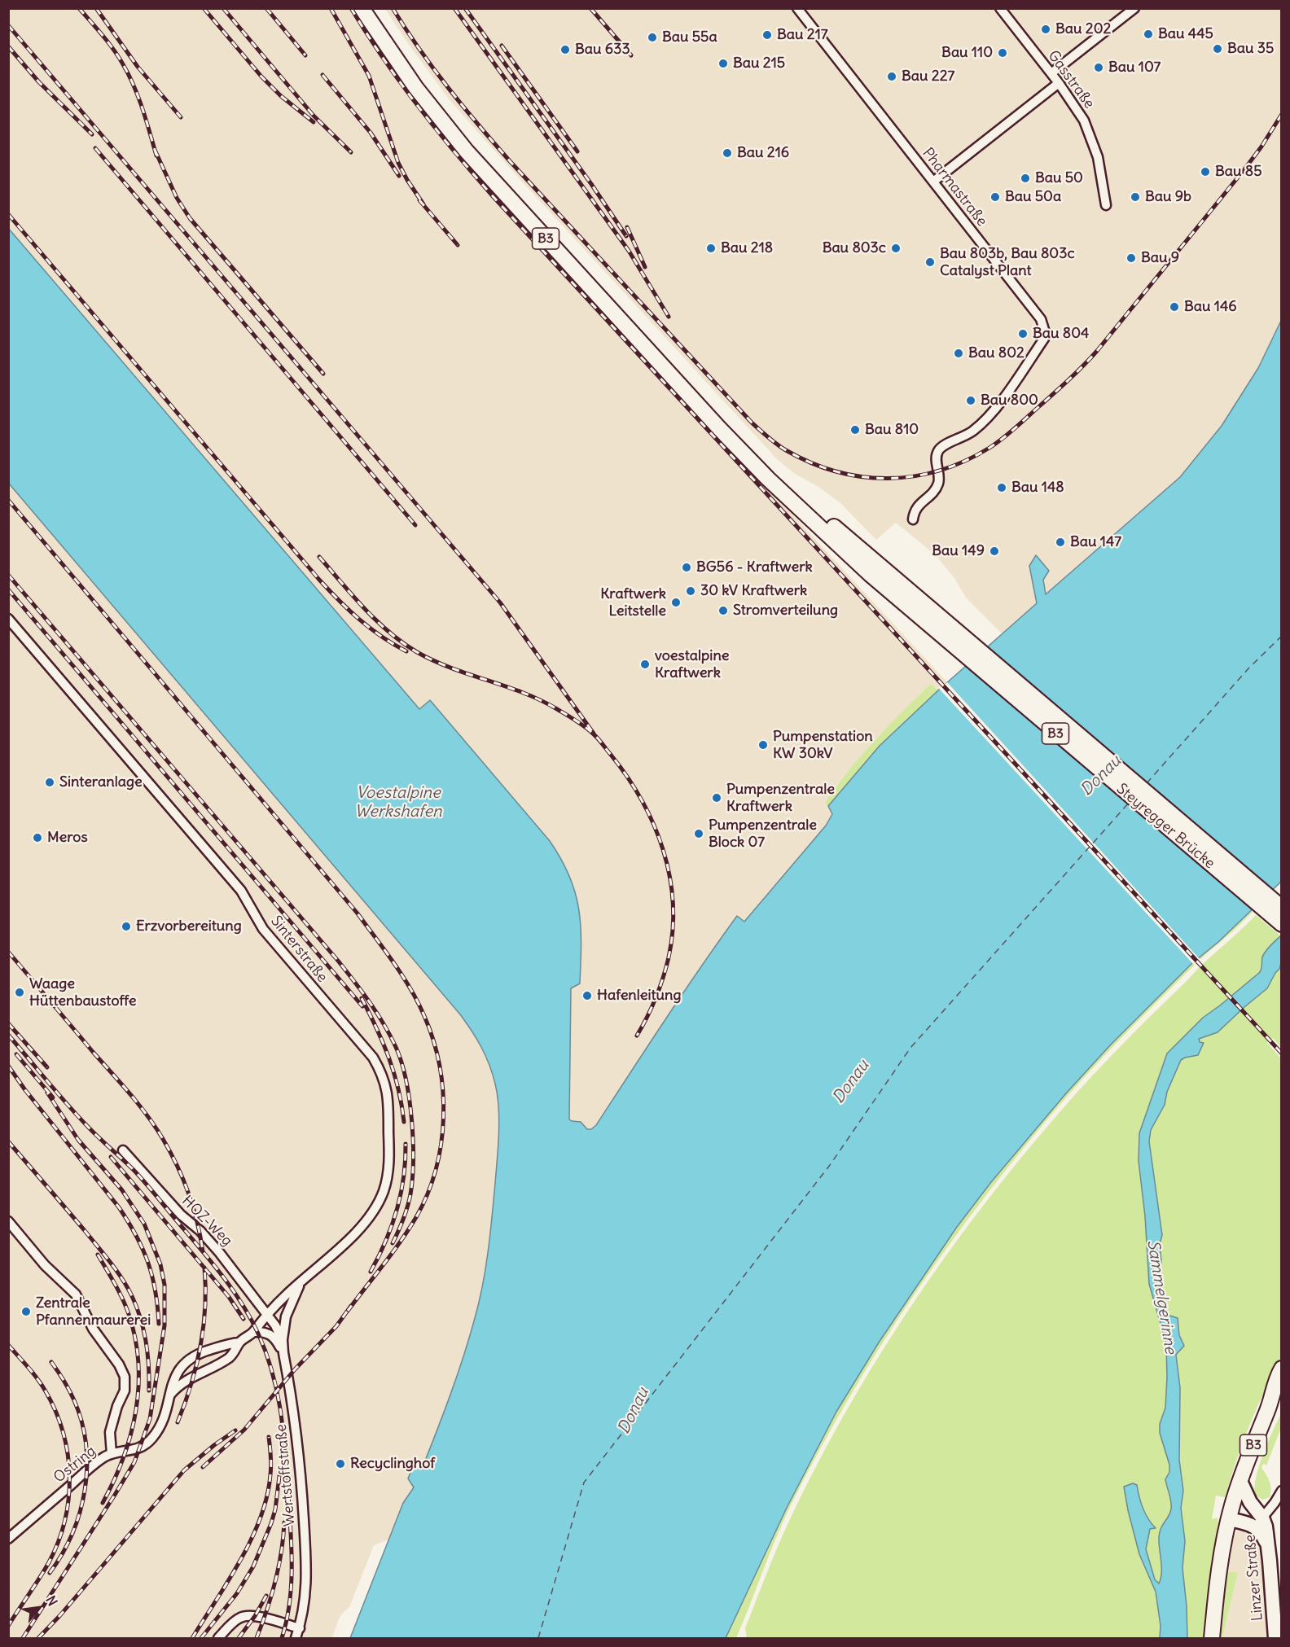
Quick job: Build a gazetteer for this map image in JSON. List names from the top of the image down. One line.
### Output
{"streets":{"main road":["B3","Steyregger Brücke"],"street":["Gasstraße","Pharmastraße","Sinterstraße","HOZ-Weg","Ostring","Wertstoffstraße","Linzer Straße"]},"crossings":[["B3","Steyregger Brücke"],["B3","Linzer Straße"],["Sinterstraße","HOZ-Weg"],["Sinterstraße","Ostring"],["Sinterstraße","Wertstoffstraße"],["HOZ-Weg","Ostring"],["HOZ-Weg","Wertstoffstraße"],["Ostring","Wertstoffstraße"]],"water":["Donau","Voestalpine Werkshafen","Sammelgerinne"],"places":["Bau 202","Bau 445","Bau 217","Bau 55a","Bau 35","Bau 633","Bau 110","Bau 215","Bau 107","Bau 227","Bau 216","Bau 85","Bau 50","Bau 50a","Bau 9b","Bau 218","Bau 803c","Bau 9","Bau 803b, Bau 803c Catalyst Plant","Bau 146","Bau 804","Bau 802","Bau 800","Bau 810","Bau 148","Bau 147","Bau 149","BG56 - Kraftwerk","30 kV Kraftwerk","Kraftwerk Leitstelle","Stromverteilung","voestalpine Kraftwerk","Pumpenstation KW 30kV","Sinteranlage","Pumpenzentrale Kraftwerk","Pumpenzentrale Block 07","Meros","Erzvorbereitung","Waage Hüttenbaustoffe","Hafenleitung","Zentrale Pfannenmaurerei","Recyclinghof"],"north":"top right"}
